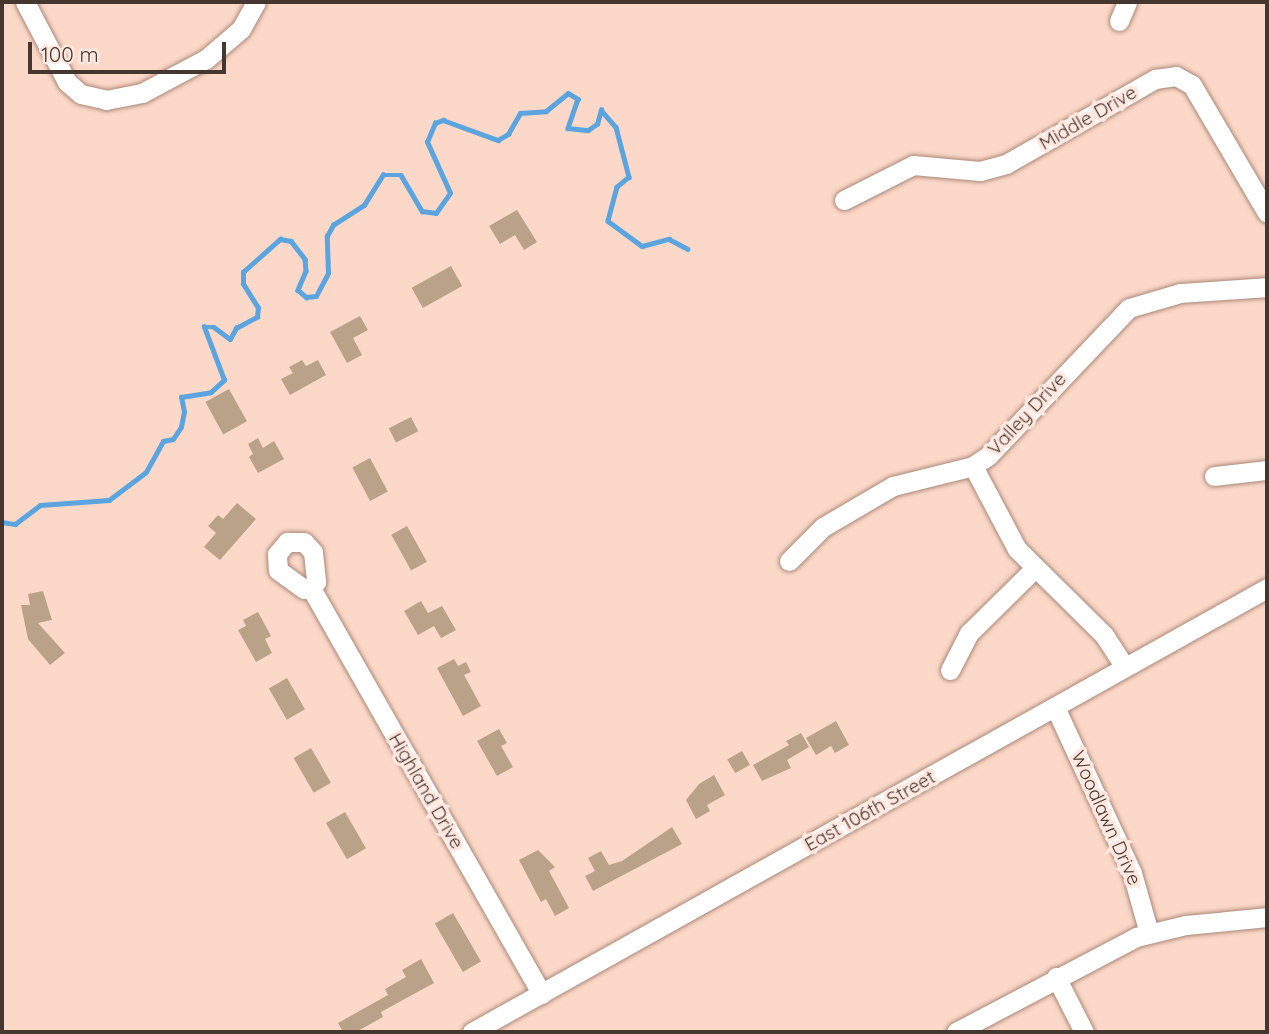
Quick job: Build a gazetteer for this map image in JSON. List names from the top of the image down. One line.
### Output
{"streets":{"street":["Middle Drive","Valley Drive","Highland Drive","East 106th Street","Woodlawn Drive"]},"crossings":[["Highland Drive","East 106th Street"],["East 106th Street","Woodlawn Drive"]],"scale_bar":"100 m"}
